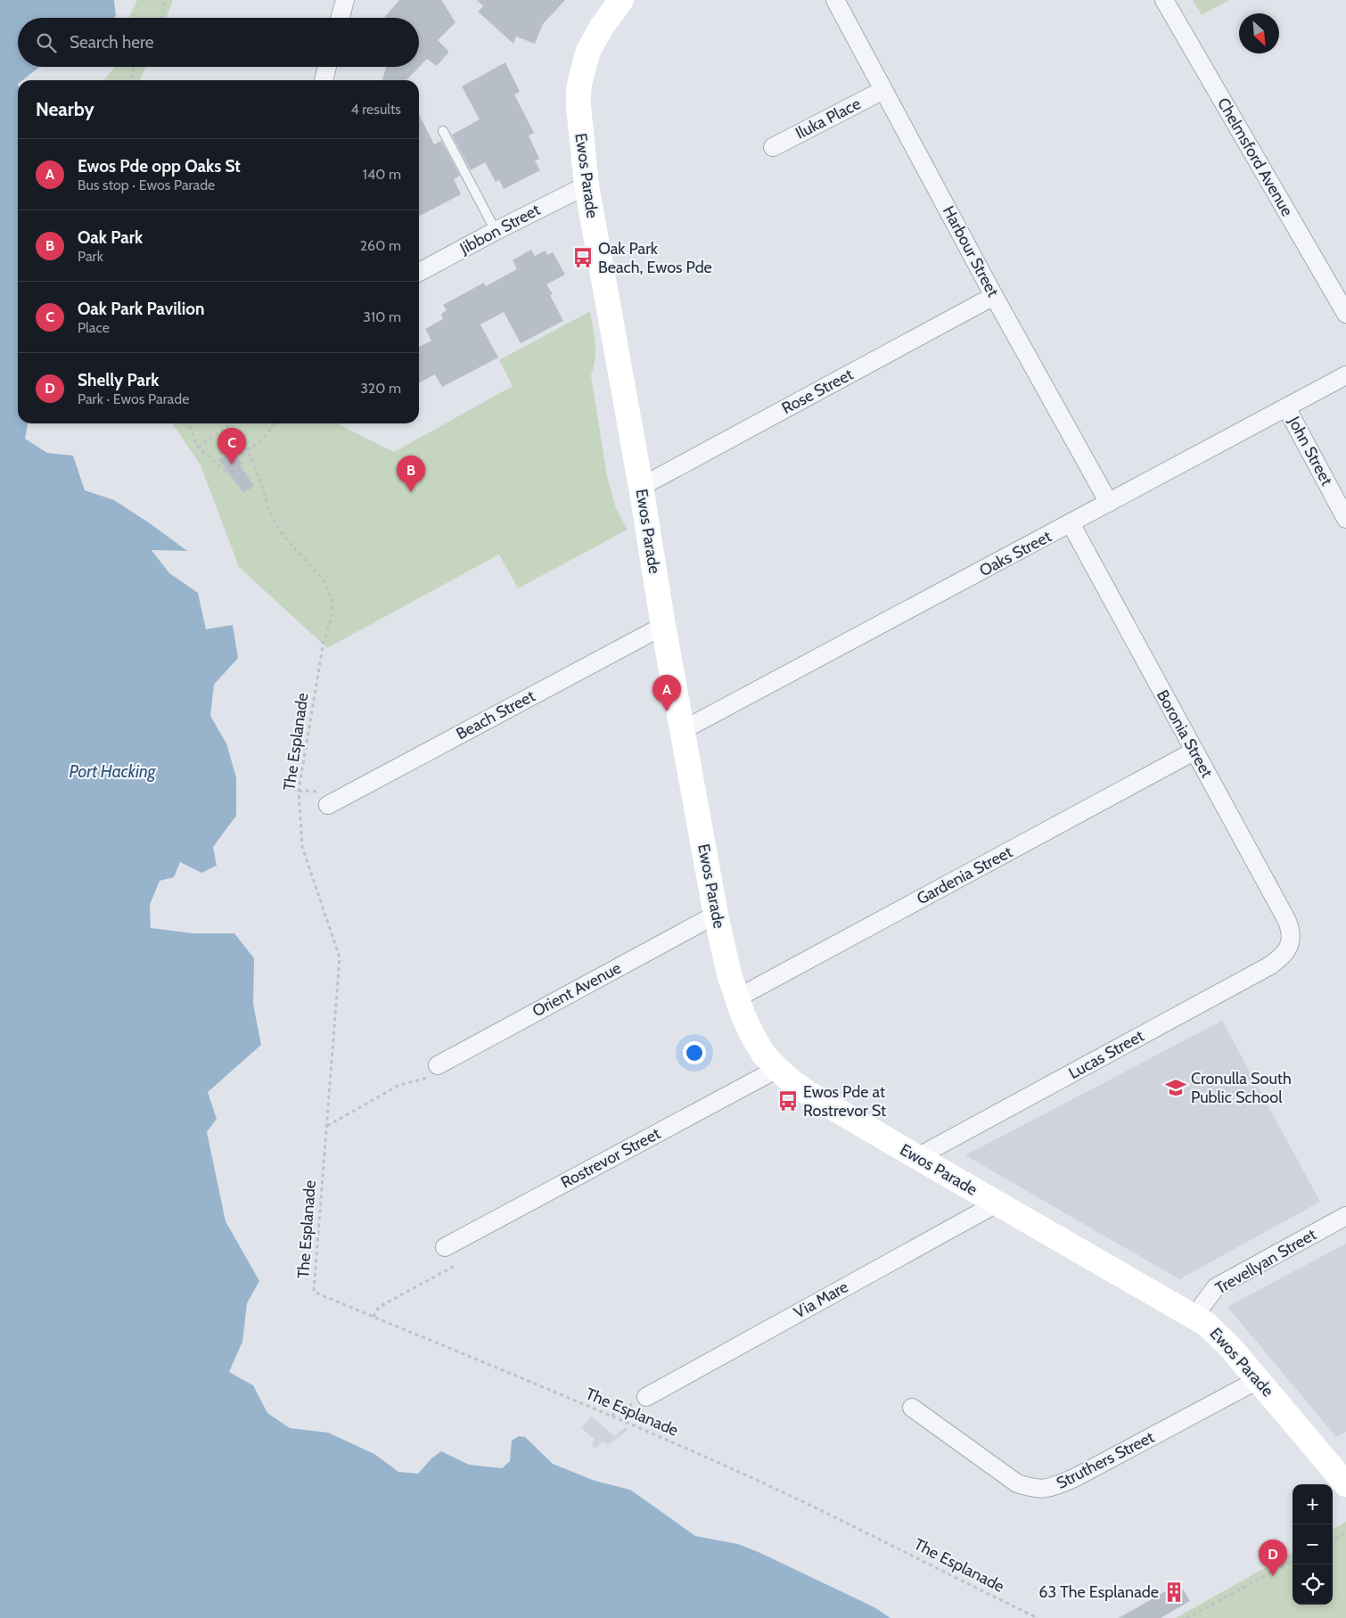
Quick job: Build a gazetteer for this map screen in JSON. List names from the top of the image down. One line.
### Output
{"streets":{"street":["Iluka Place","Chelmsford Avenue","Ewos Parade","Jibbon Street","Harbour Street","Rose Street","John Street","Oaks Street","Beach Street","Boronia Street","Gardenia Street","Orient Avenue","Lucas Street","Rostrevor Street","Trevellyan Street","Via Mare","Struthers Street"],"path":["The Esplanade"]},"crossings":[["Iluka Place","Harbour Street"],["Ewos Parade","Jibbon Street"],["Ewos Parade","Rose Street"],["Ewos Parade","Oaks Street"],["Ewos Parade","Beach Street"],["Ewos Parade","Gardenia Street"],["Ewos Parade","Orient Avenue"],["Ewos Parade","Lucas Street"],["Ewos Parade","Rostrevor Street"],["Ewos Parade","Trevellyan Street"],["Ewos Parade","Via Mare"],["Ewos Parade","Struthers Street"],["Harbour Street","Rose Street"],["Harbour Street","Oaks Street"],["John Street","Oaks Street"],["Oaks Street","Boronia Street"],["Boronia Street","Gardenia Street"],["Boronia Street","Lucas Street"]],"water":["Port Hacking"],"places":{"bus stop":["Oak Park Beach, Ewos Pde","Ewos Pde at Rostrevor St"],"school or university":["Cronulla South Public School"],"building":["63 The Esplanade"]},"north":"bottom right","page":{"search":"Search here","heading":["Nearby","4 results"],"list":[{"mark":"A","name":"Ewos Pde opp Oaks St","note":"Bus stop · Ewos Parade","value":"140 m"},{"mark":"B","name":"Oak Park","note":"Park","value":"260 m"},{"mark":"C","name":"Oak Park Pavilion","note":"Place","value":"310 m"},{"mark":"D","name":"Shelly Park","note":"Park · Ewos Parade","value":"320 m"}],"pins":["C","B","A","D"],"map_buttons":["+","−"]}}
